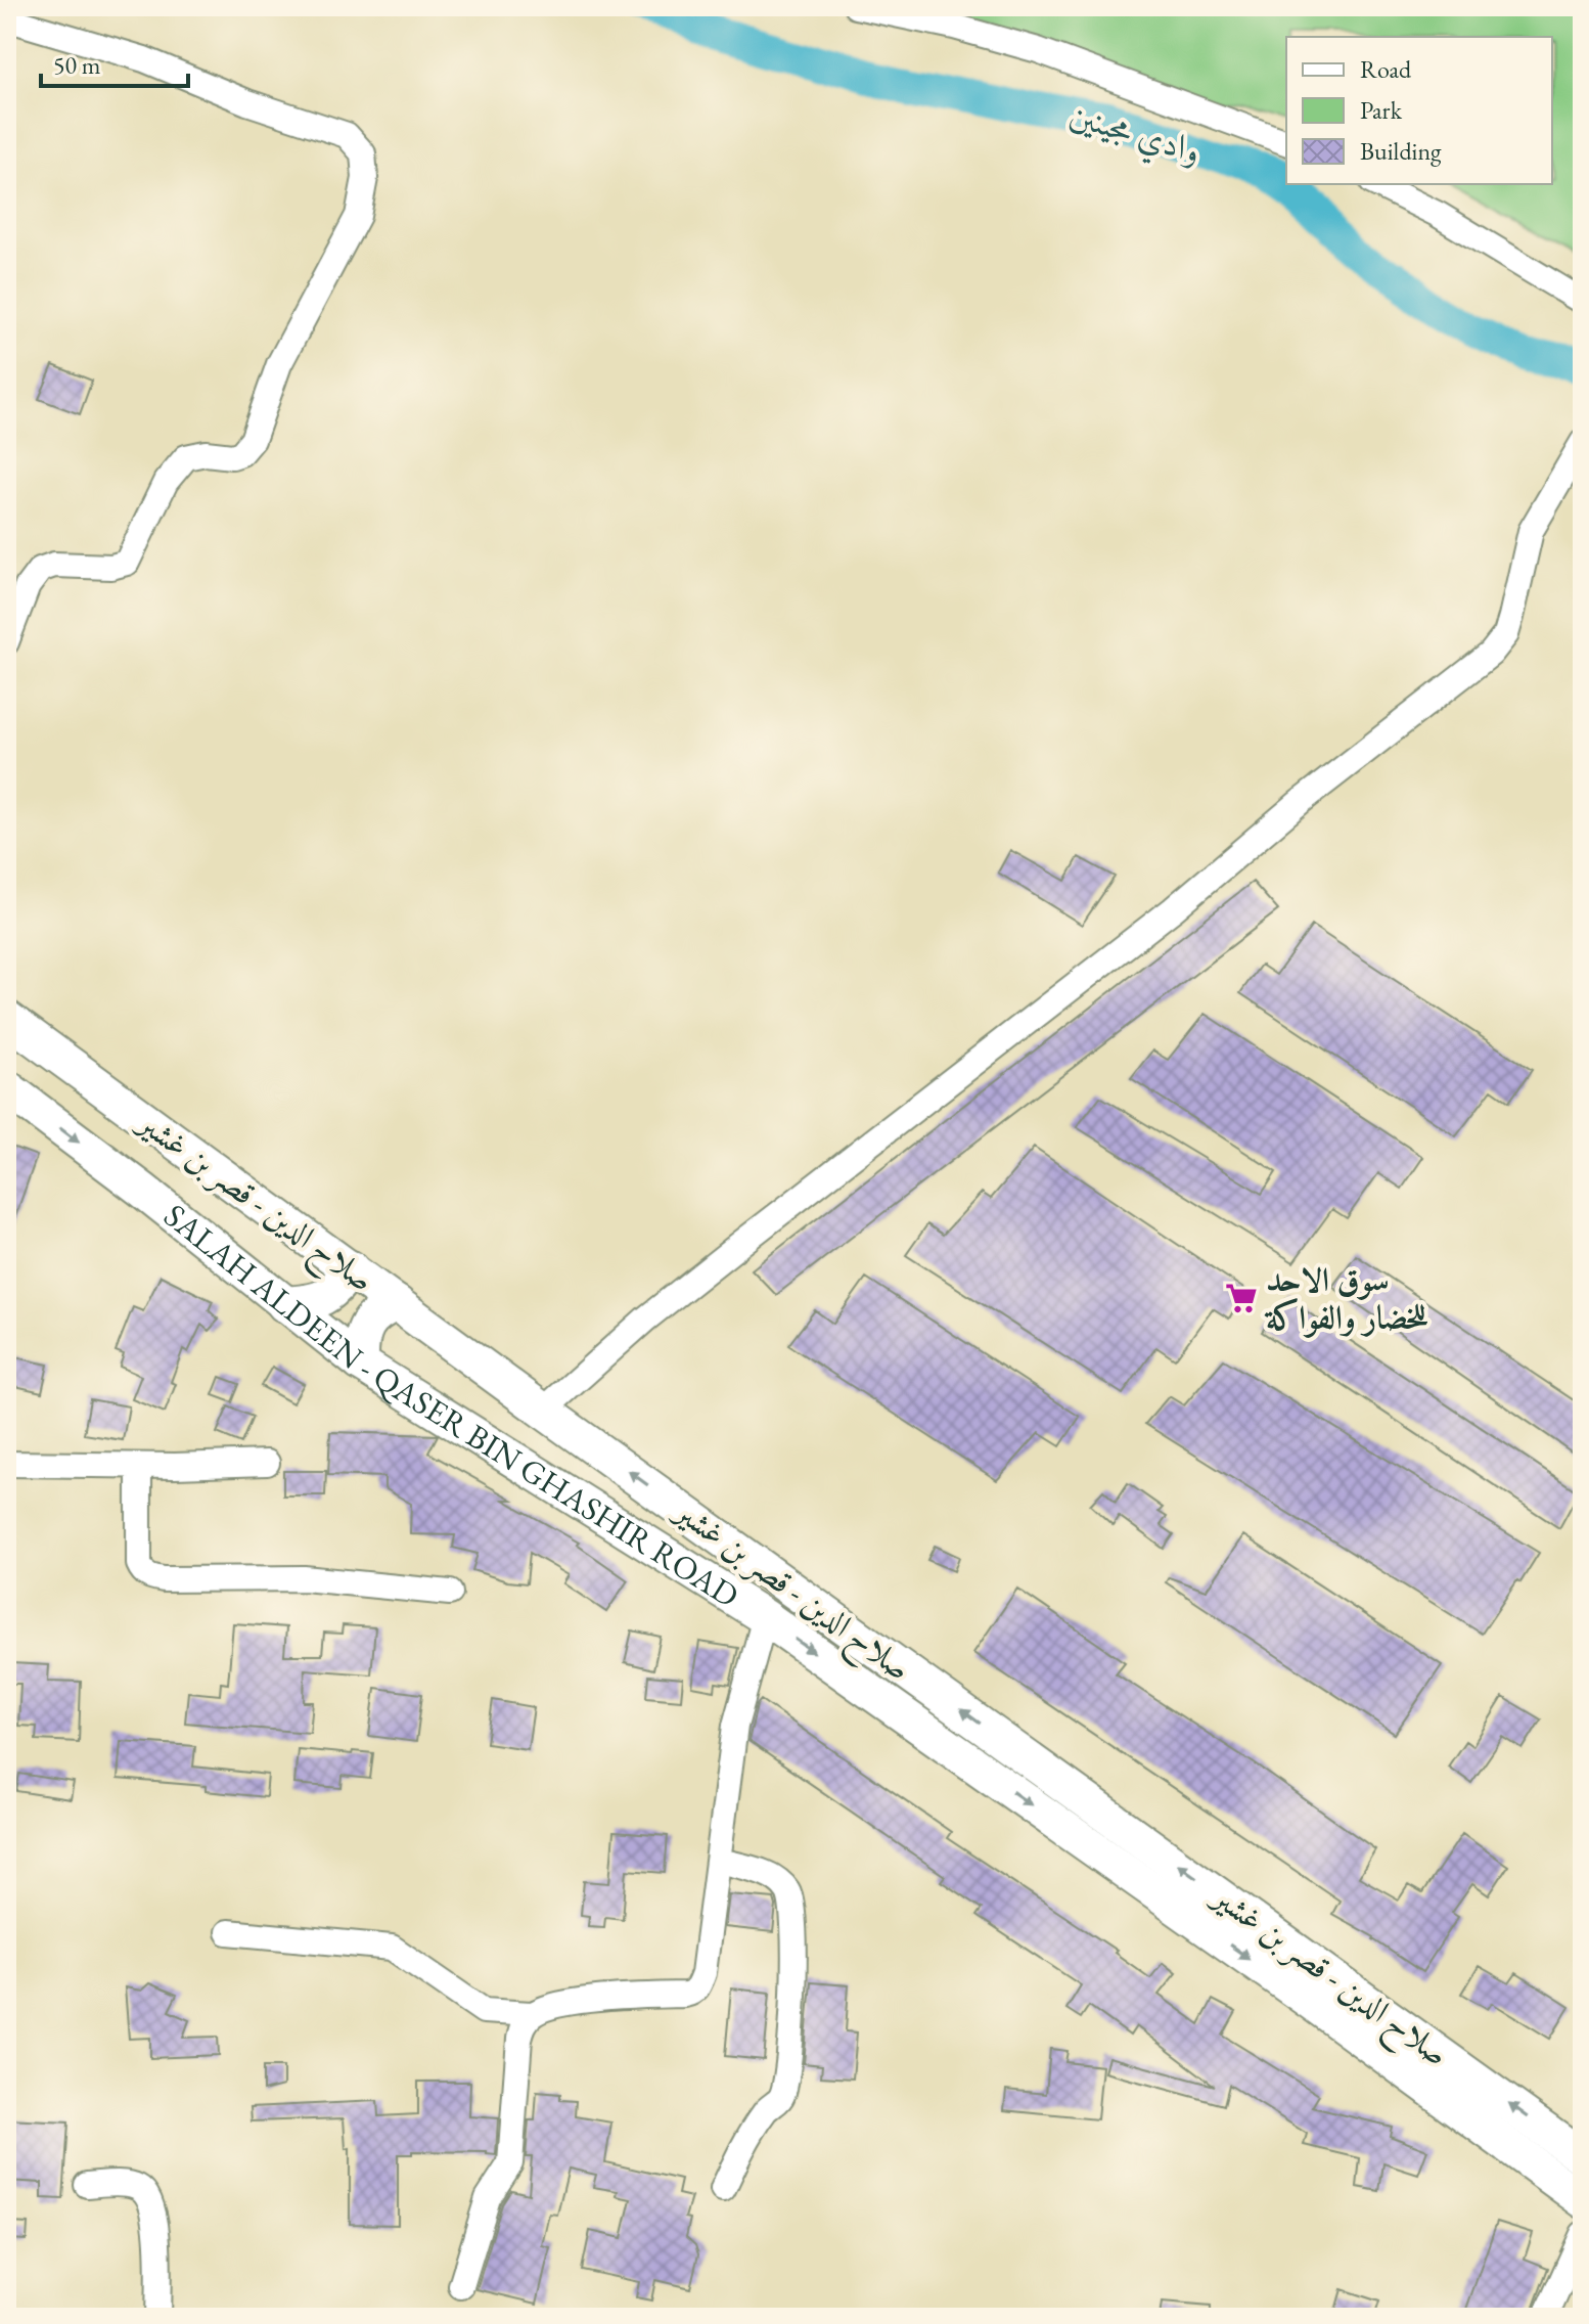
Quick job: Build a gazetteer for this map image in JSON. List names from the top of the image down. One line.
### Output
{"streets":{"highway":["صلاح الدين - قصر بن غشير","SALAH ALDEEN - QASER BIN GHASHIR ROAD"]},"one_way":["صلاح الدين - قصر بن غشير","SALAH ALDEEN - QASER BIN GHASHIR ROAD"],"water":["وادي مجينين"],"places":{"supermarket":["سوق الاحد للخضار والفواكة"]},"legend":["Road","Park","Building"],"scale_bar":"50 m"}
